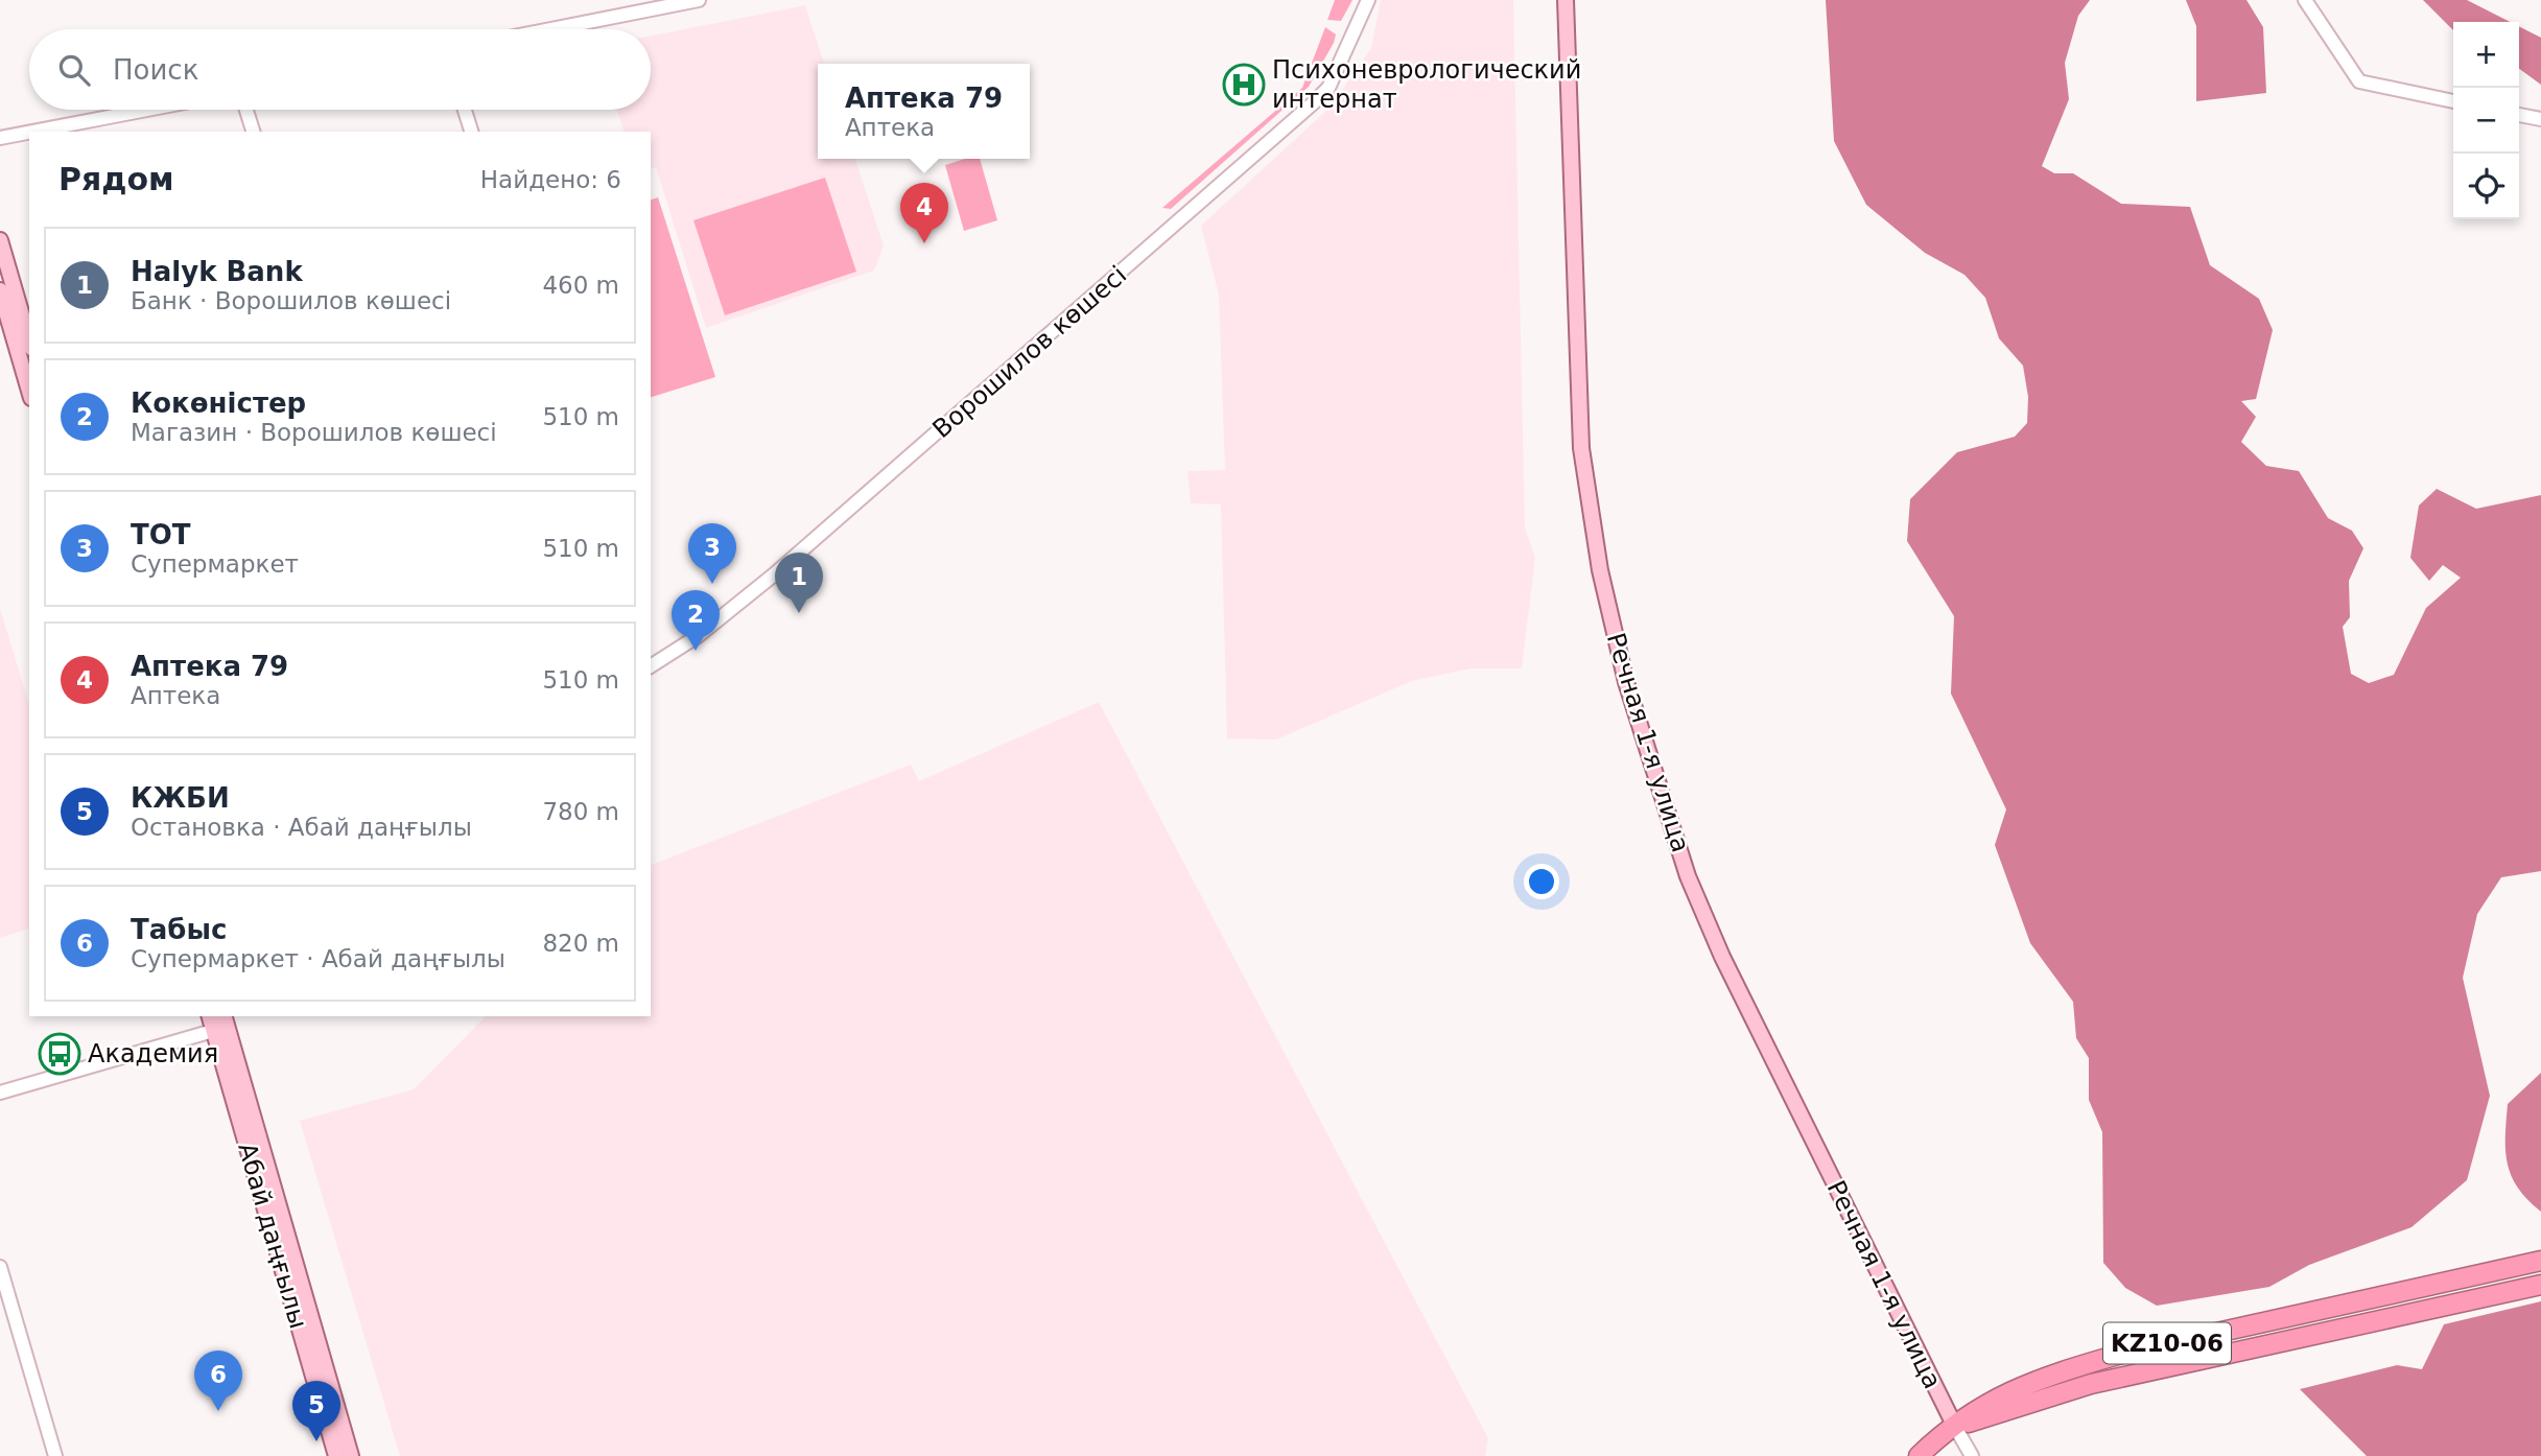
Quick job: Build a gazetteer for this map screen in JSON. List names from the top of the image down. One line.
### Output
{"streets":{"highway":["KZ10-06"],"main road":["Речная 1-я улица","Абай даңғылы"],"street":["Ворошилов көшесі"]},"crossings":[["Речная 1-я улица","KZ10-06"]],"places":{"hospital":["Психоневрологический интернат"],"bus stop":["Академия"]},"page":{"map_buttons":["+","−"],"search":"Поиск","popup":["Аптека 79","Аптека"],"heading":["Рядом","Найдено: 6"],"pins":["4","3","1","2","6","5"],"list":[{"mark":"1","name":"Halyk Bank","note":"Банк · Ворошилов көшесі","value":"460 m"},{"mark":"2","name":"Кокөністер","note":"Магазин · Ворошилов көшесі","value":"510 m"},{"mark":"3","name":"ТОТ","note":"Супермаркет","value":"510 m"},{"mark":"4","name":"Аптека 79","note":"Аптека","value":"510 m"},{"mark":"5","name":"КЖБИ","note":"Остановка · Абай даңғылы","value":"780 m"},{"mark":"6","name":"Табыс","note":"Супермаркет · Абай даңғылы","value":"820 m"}]}}
